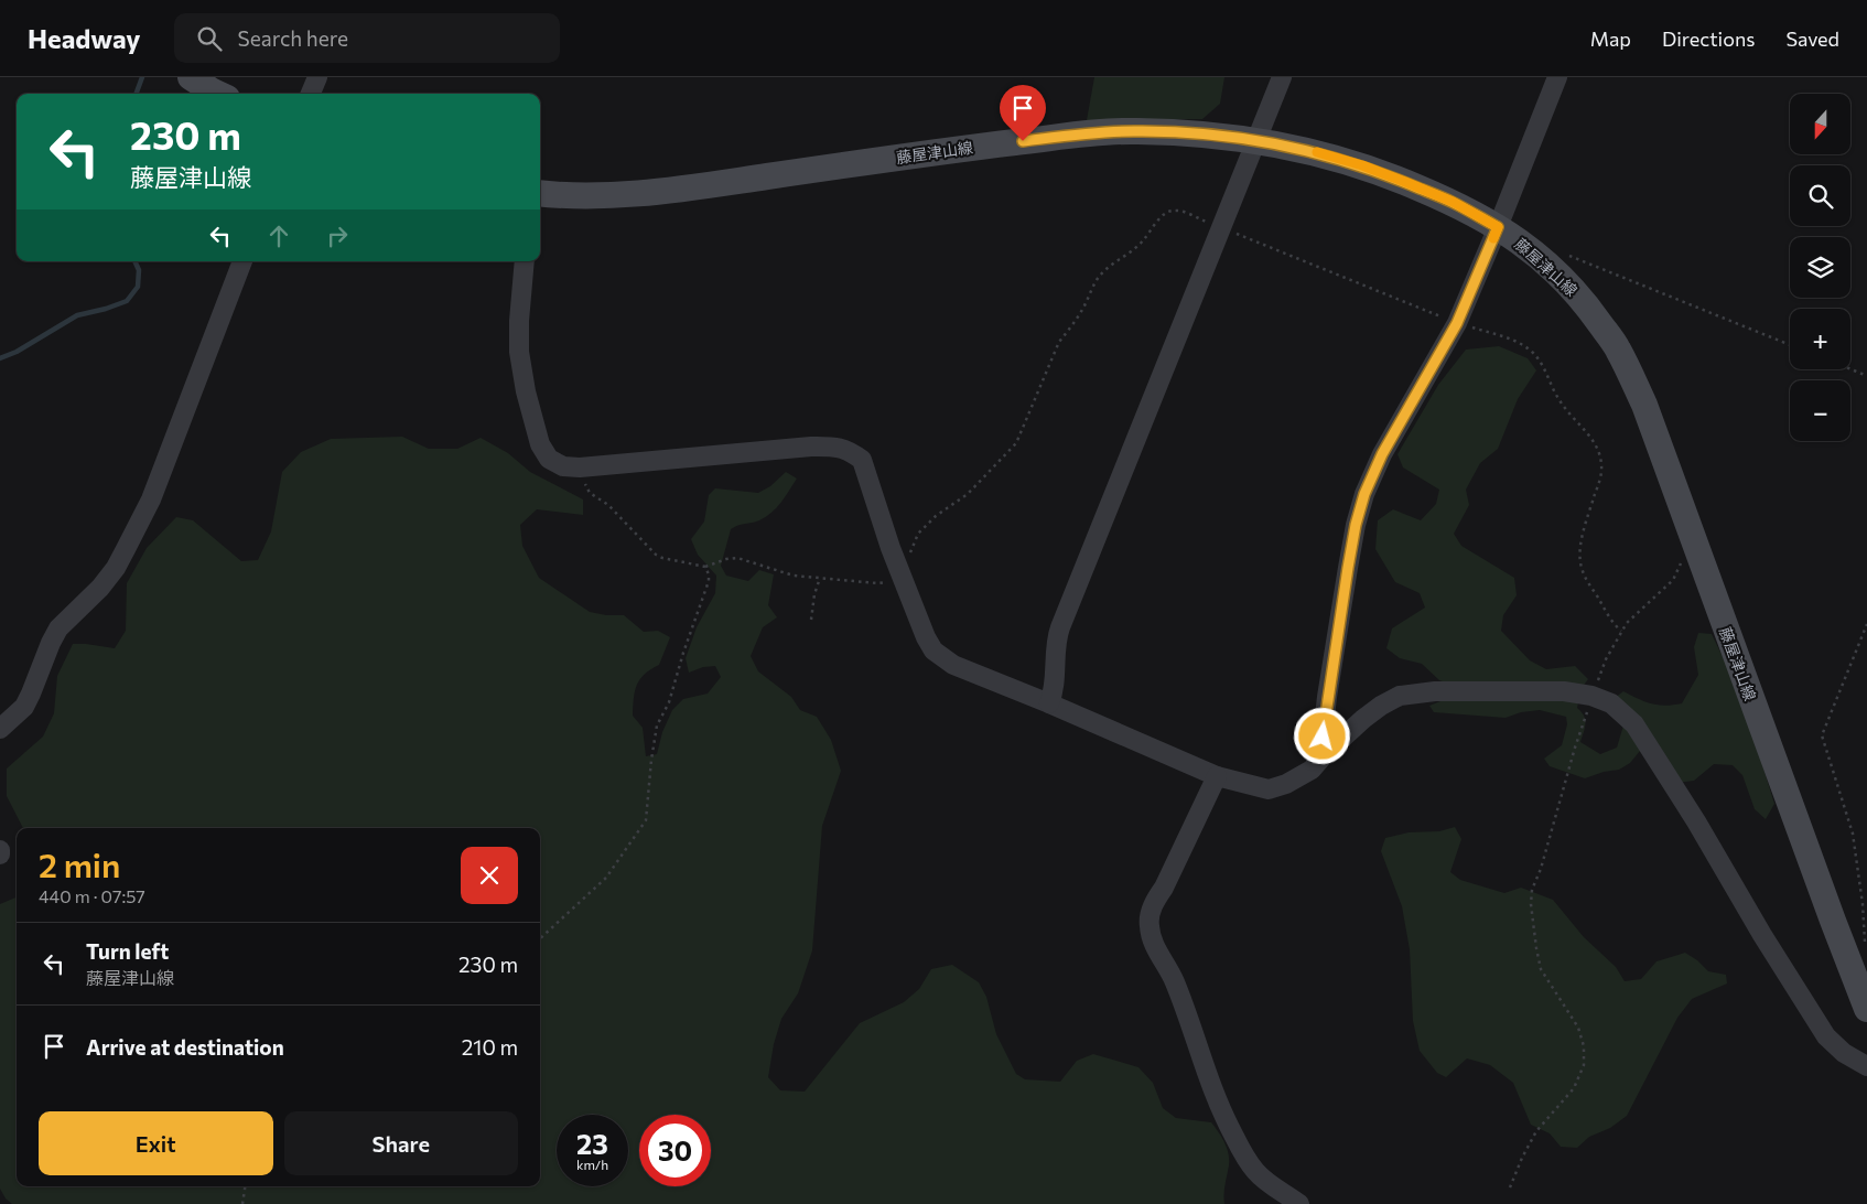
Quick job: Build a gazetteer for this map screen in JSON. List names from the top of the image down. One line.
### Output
{"streets":{"main road":["藤屋津山線"]},"north":"bottom","page":{"header":"Headway","search":"Search here","nav":["Map","Directions","Saved"],"map_buttons":["+","−"],"turn":["230 m","藤屋津山線"],"heading":["2 min","440 m · 07:57"],"list":[{"name":"Turn left","note":"藤屋津山線","value":"230 m"},{"name":"Arrive at destination","value":"210 m"}],"buttons":["Exit","Share"],"speed":"23 km/h","limit":"30"}}
